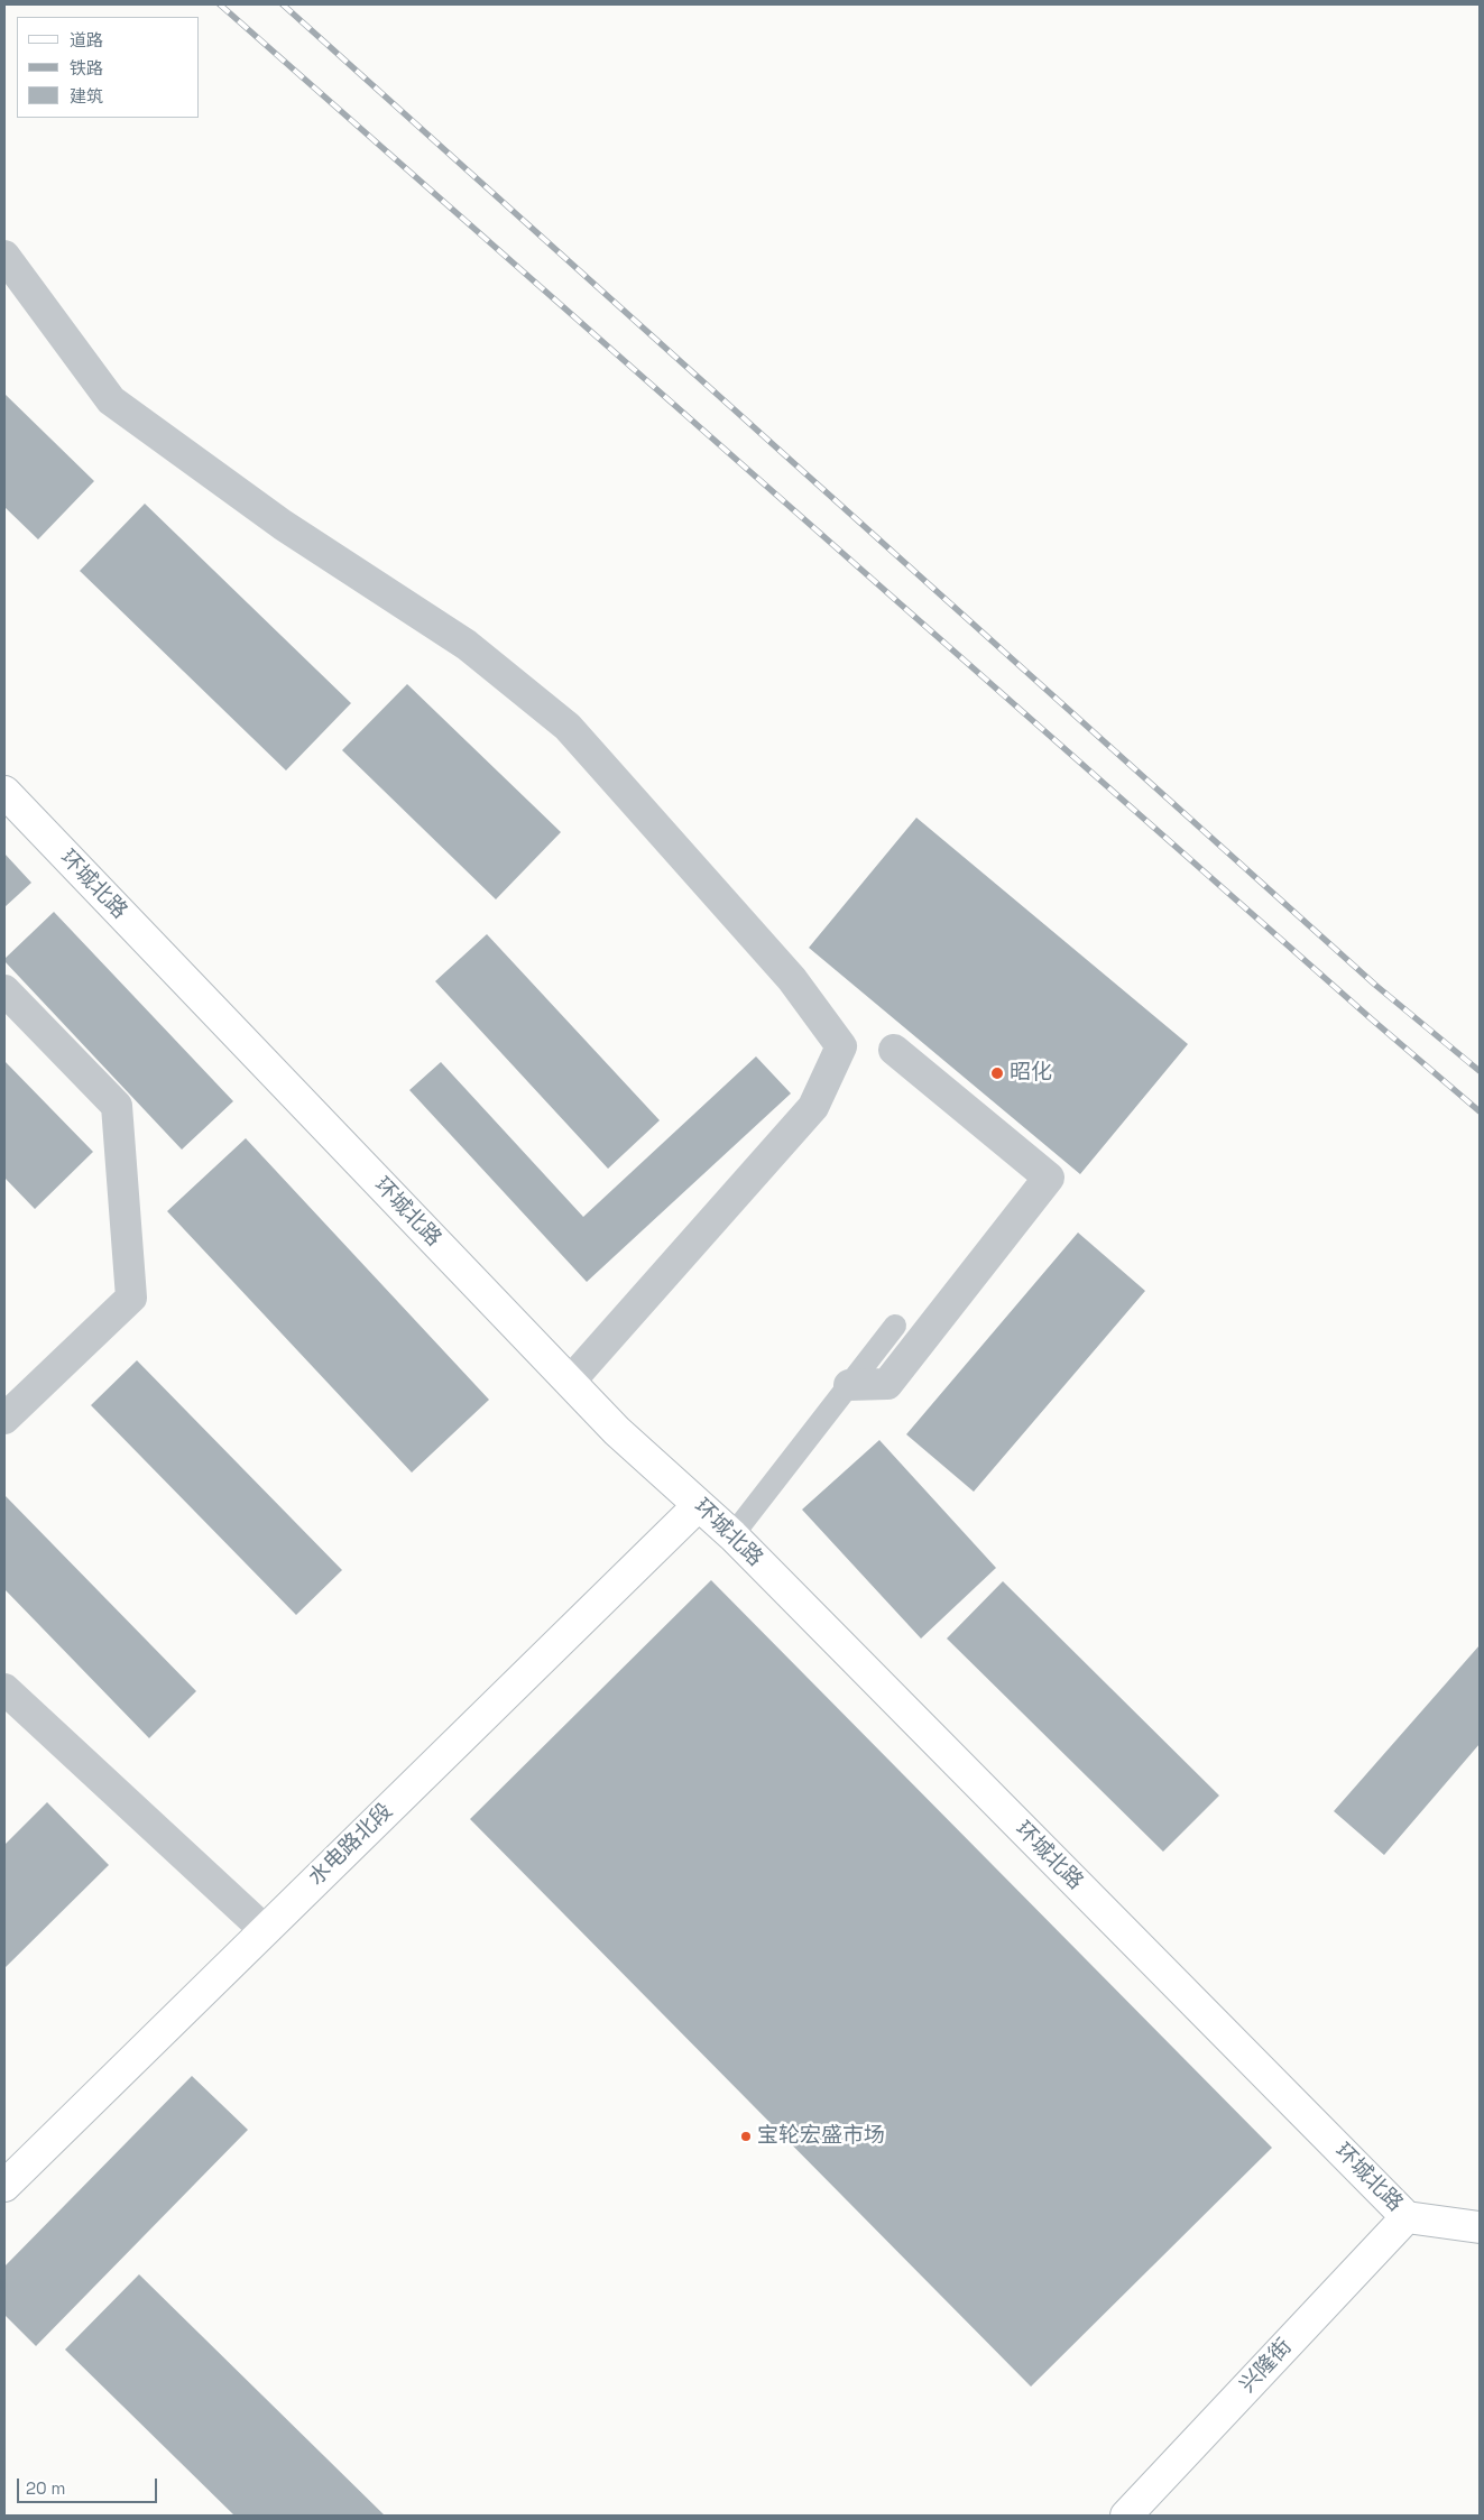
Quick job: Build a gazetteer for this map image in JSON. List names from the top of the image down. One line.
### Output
{"streets":{"street":["环城北路","水电路北段","兴隆街"]},"crossings":[["环城北路","水电路北段"],["环城北路","兴隆街"]],"places":["昭化","宝轮宏盛市场"],"legend":["道路","铁路","建筑"],"scale_bar":"20 m"}
